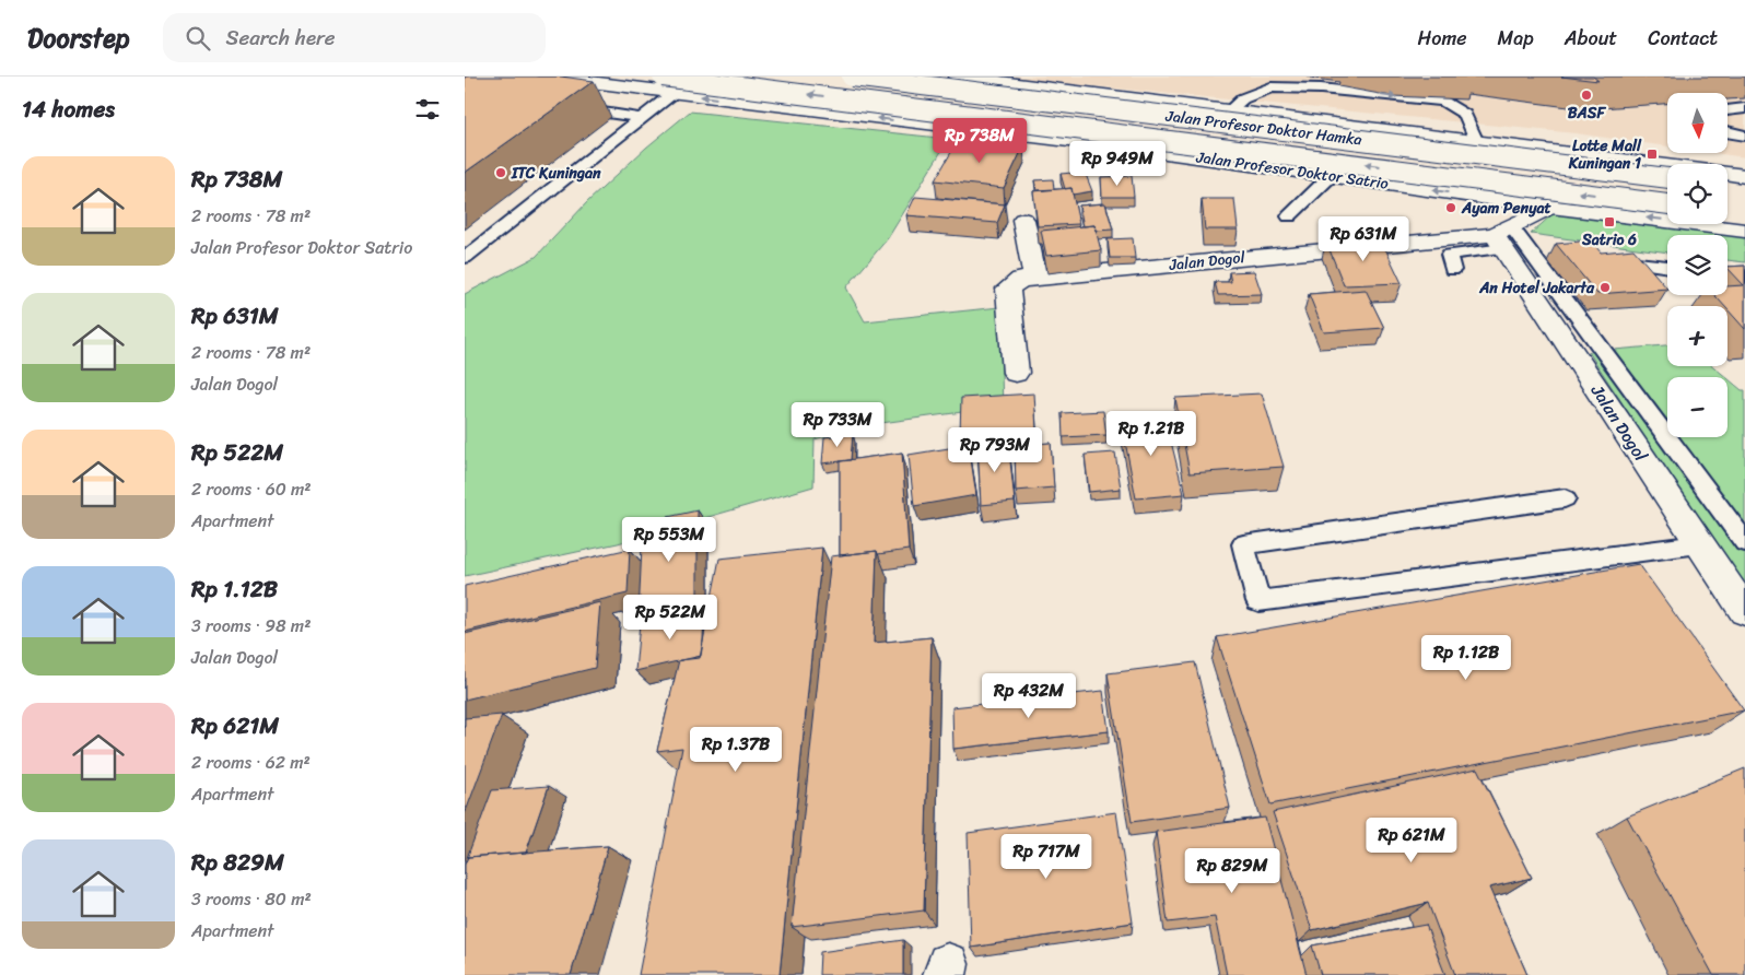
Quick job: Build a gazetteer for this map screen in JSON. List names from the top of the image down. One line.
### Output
{"streets":{"main road":["Jalan Profesor Doktor Hamka","Jalan Profesor Doktor Satrio","Jalan Dogol"]},"crossings":[["Jalan Profesor Doktor Hamka","Jalan Profesor Doktor Satrio"],["Jalan Profesor Doktor Satrio","Jalan Dogol"]],"places":{"other":["BASF","ITC Kuningan","Ayam Penyat","An Hotel Jakarta"],"transit":["Lotte Mall Kuningan 1","Satrio 6"]},"north":"bottom","page":{"header":"Doorstep","search":"Search here","nav":["Home","Map","About","Contact"],"heading":"14 homes","map_buttons":["+","−"],"price":["Rp 738M","Rp 949M","Rp 631M","Rp 733M","Rp 1.21B","Rp 793M","Rp 553M","Rp 522M","Rp 1.12B","Rp 432M","Rp 1.37B","Rp 621M","Rp 717M","Rp 829M"],"list":[{"name":"Rp 738M","note":"2 rooms · 78 m² · Jalan Profesor Doktor Satrio"},{"name":"Rp 631M","note":"2 rooms · 78 m² · Jalan Dogol"},{"name":"Rp 522M","note":"2 rooms · 60 m² · Apartment"},{"name":"Rp 1.12B","note":"3 rooms · 98 m² · Jalan Dogol"},{"name":"Rp 621M","note":"2 rooms · 62 m² · Apartment"},{"name":"Rp 829M","note":"3 rooms · 80 m² · Apartment"}]}}
